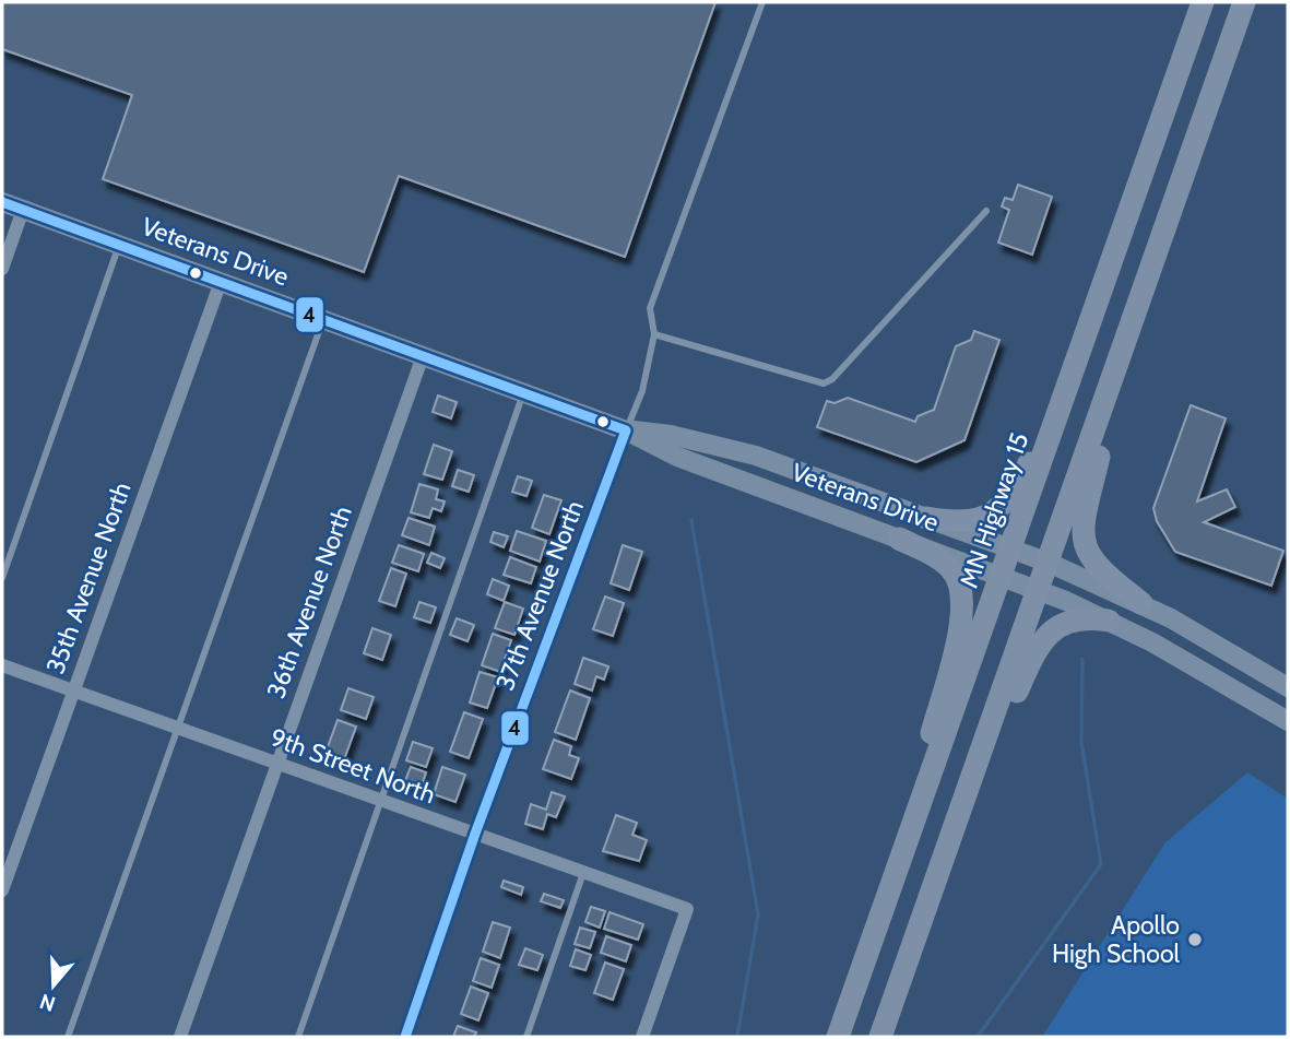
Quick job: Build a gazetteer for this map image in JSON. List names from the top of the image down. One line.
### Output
{"streets":{"highway":["MN Highway 15"],"main road":["Veterans Drive"],"street":["35th Avenue North","37th Avenue North","36th Avenue North","9th Street North"]},"crossings":[["Veterans Drive","MN Highway 15"],["Veterans Drive","35th Avenue North"],["Veterans Drive","37th Avenue North"],["Veterans Drive","36th Avenue North"],["35th Avenue North","9th Street North"],["37th Avenue North","9th Street North"],["36th Avenue North","9th Street North"]],"places":["Apollo High School"],"lines":["transit line 4"],"north":"bottom"}
